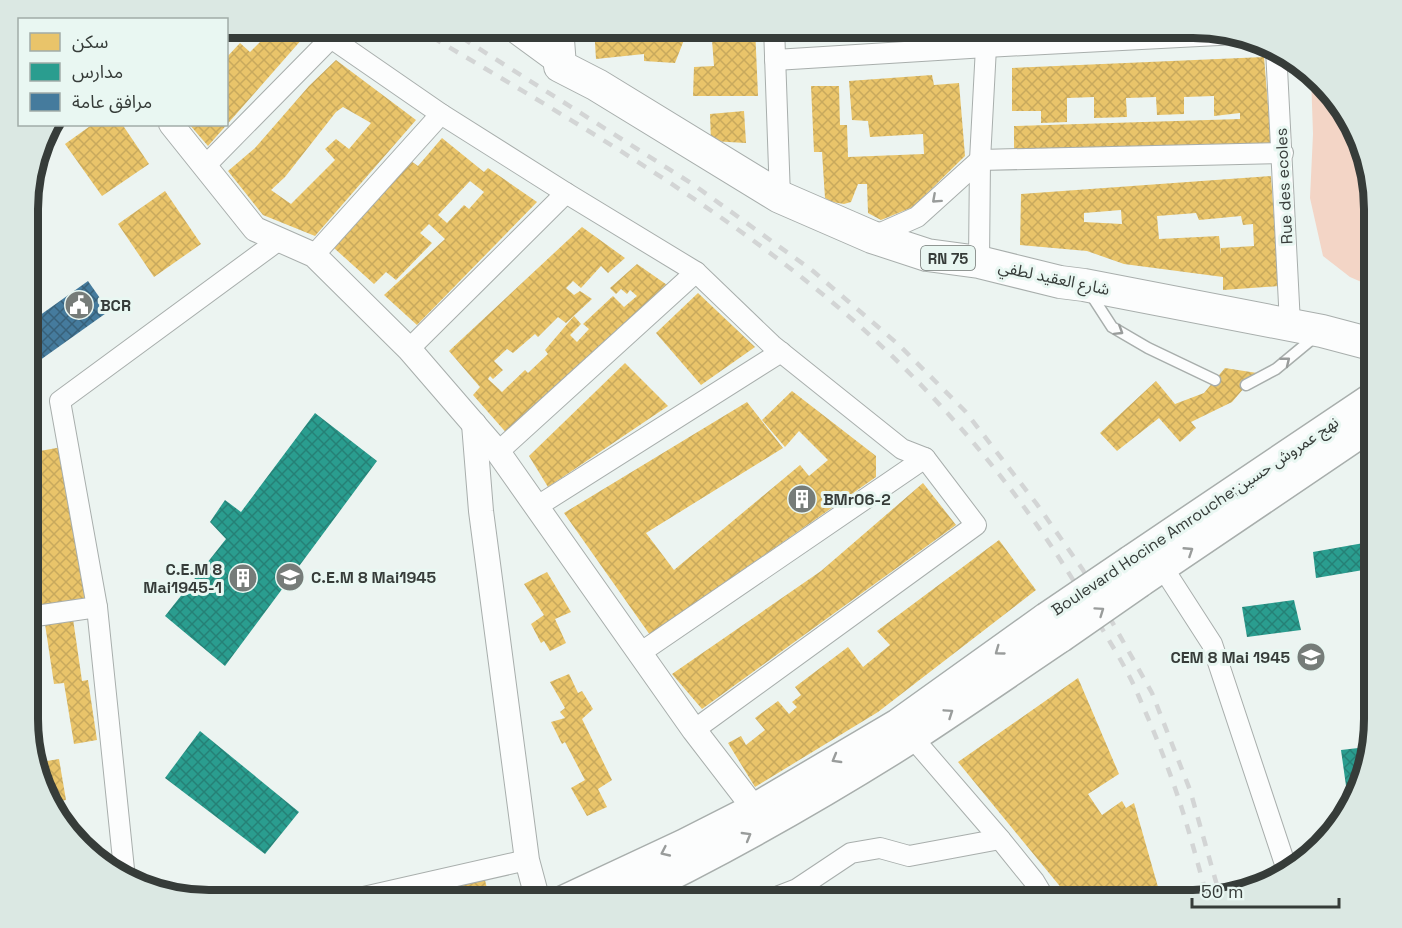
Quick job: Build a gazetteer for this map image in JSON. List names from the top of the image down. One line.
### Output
{"streets":{"main road":["RN 75","شارع العقيد لطفي","Boulevard Hocine Amrouche;نهج عمروش حسين"],"street":["Rue des ecoles"]},"crossings":[["Rue des ecoles","شارع العقيد لطفي"]],"places":{"public building":["BCR"],"building":["BMr06-2","C.E.M 8 Mai1945-1"],"school or university":["C.E.M 8 Mai1945","CEM 8 Mai 1945"]},"legend":["سكن","مدارس","مرافق عامة"],"scale_bar":"50 m"}
